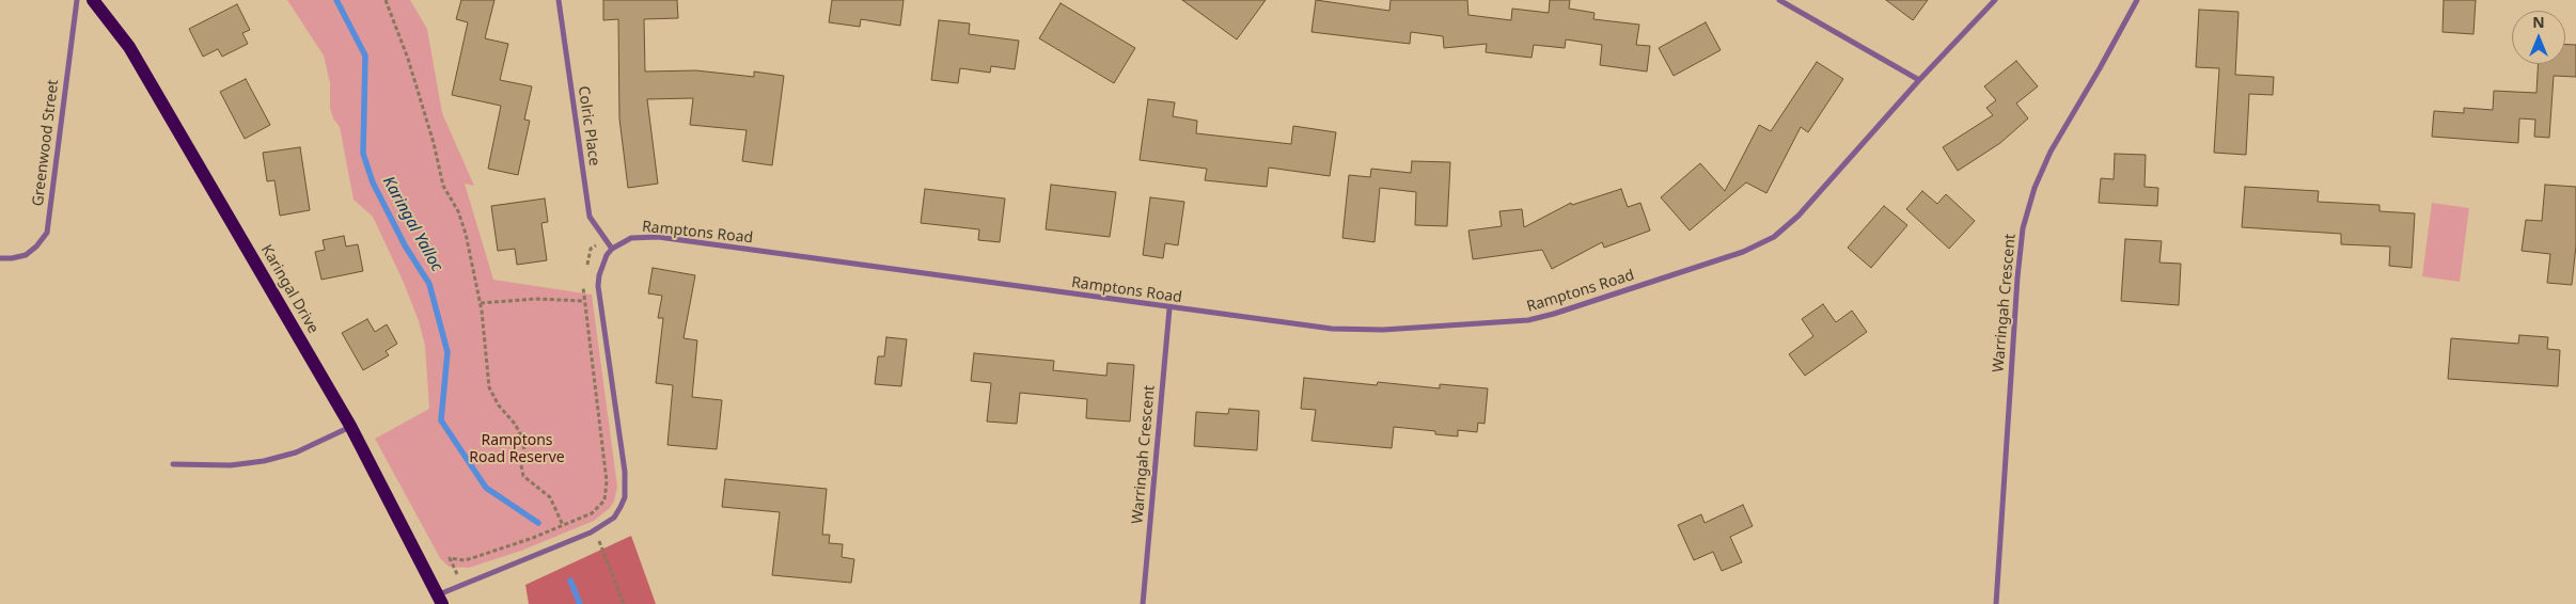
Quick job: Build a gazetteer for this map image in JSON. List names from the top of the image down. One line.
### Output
{"streets":{"main road":["Karingal Drive"],"street":["Colric Place","Greenwood Street","Ramptons Road","Warringah Crescent"]},"crossings":[["Colric Place","Ramptons Road"],["Ramptons Road","Warringah Crescent"]],"water":["Karingal Yalloc"],"parks":["Ramptons Road Reserve"],"north":"top"}
